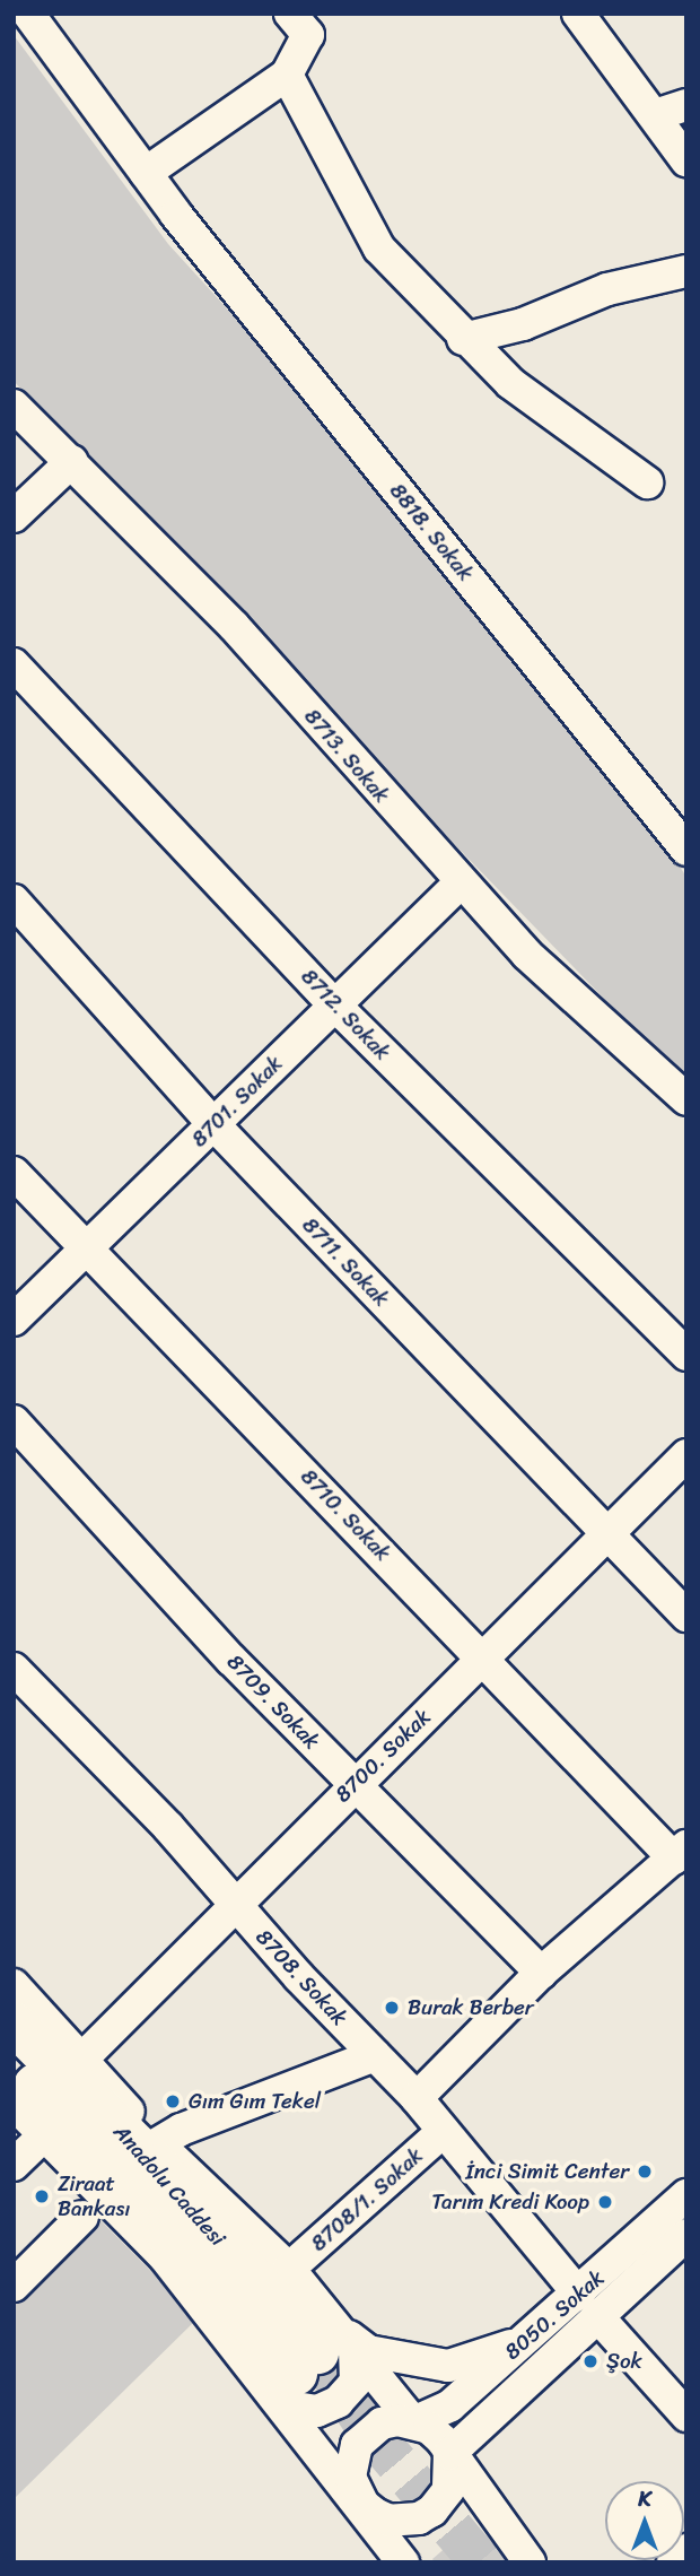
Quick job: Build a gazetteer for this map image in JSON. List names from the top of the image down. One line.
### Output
{"streets":{"highway":["Anadolu Caddesi"],"street":["8818. Sokak","8713. Sokak","8712. Sokak","8701. Sokak","8711. Sokak","8710. Sokak","8709. Sokak","8700. Sokak","8708. Sokak","8708/1. Sokak","8050. Sokak"]},"crossings":[["8713. Sokak","8701. Sokak"],["8712. Sokak","8701. Sokak"],["8701. Sokak","8711. Sokak"],["8701. Sokak","8710. Sokak"],["8711. Sokak","8700. Sokak"],["8710. Sokak","8700. Sokak"],["8709. Sokak","8700. Sokak"],["8700. Sokak","8708. Sokak"],["8708. Sokak","8708/1. Sokak"],["8708. Sokak","8050. Sokak"]],"places":["Burak Berber","Gım Gım Tekel","İnci Simit Center","Ziraat Bankası","Tarım Kredi Koop","Şok"],"north":"top"}
